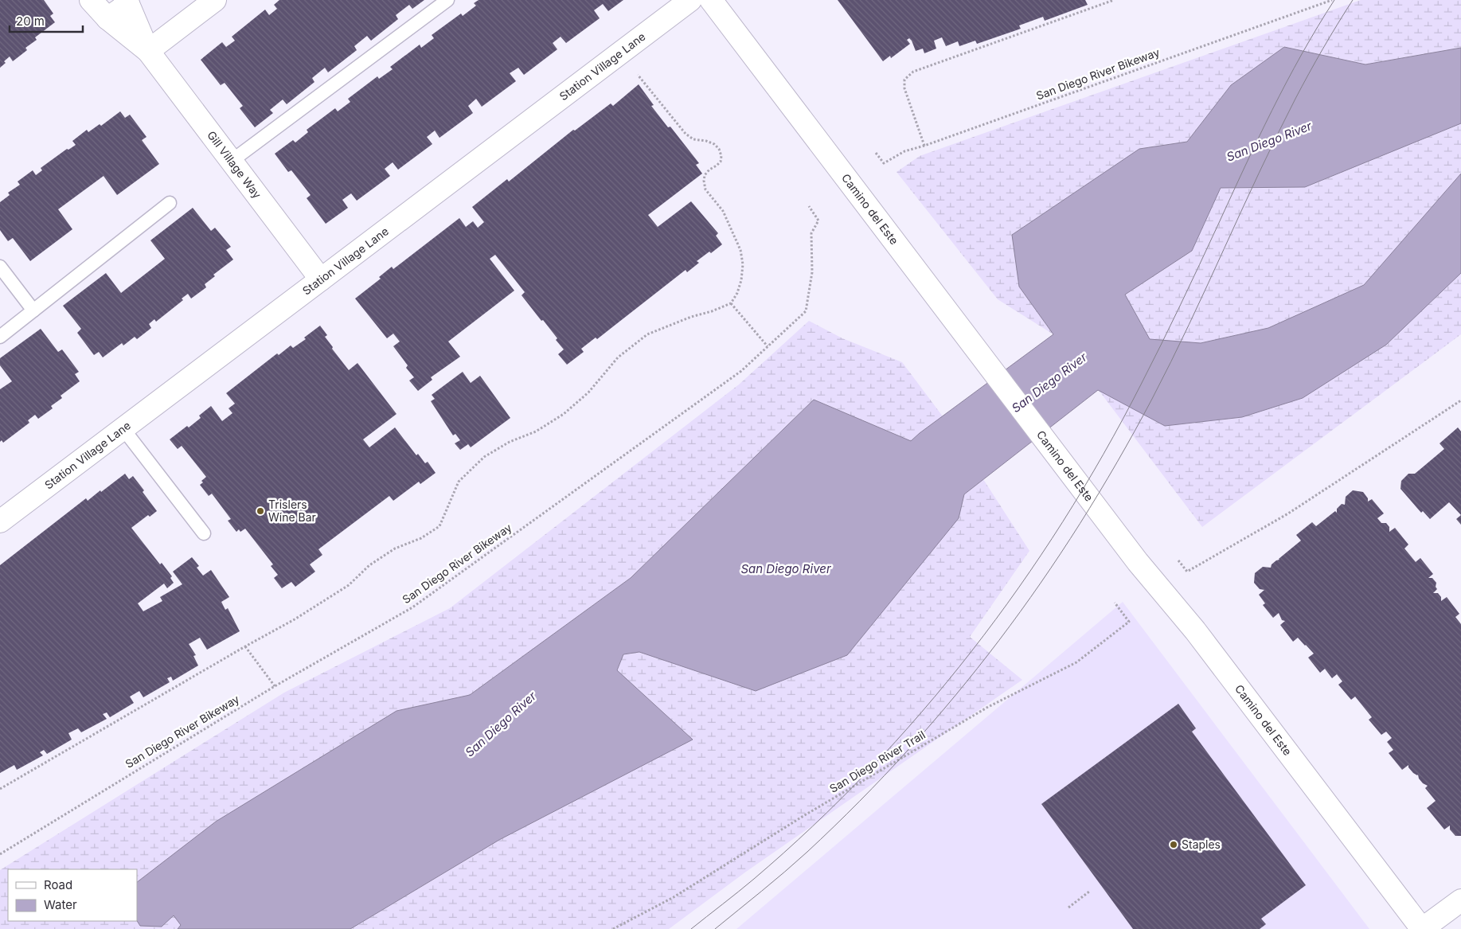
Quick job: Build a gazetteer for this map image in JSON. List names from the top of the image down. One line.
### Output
{"streets":{"main road":["Station Village Lane","Gill Village Way","Camino del Este"],"path":["San Diego River Bikeway","San Diego River Trail"]},"crossings":[["Station Village Lane","Gill Village Way"]],"water":["San Diego River"],"places":["Trislers Wine Bar","Staples"],"legend":["Road","Water"],"scale_bar":"20 m"}
